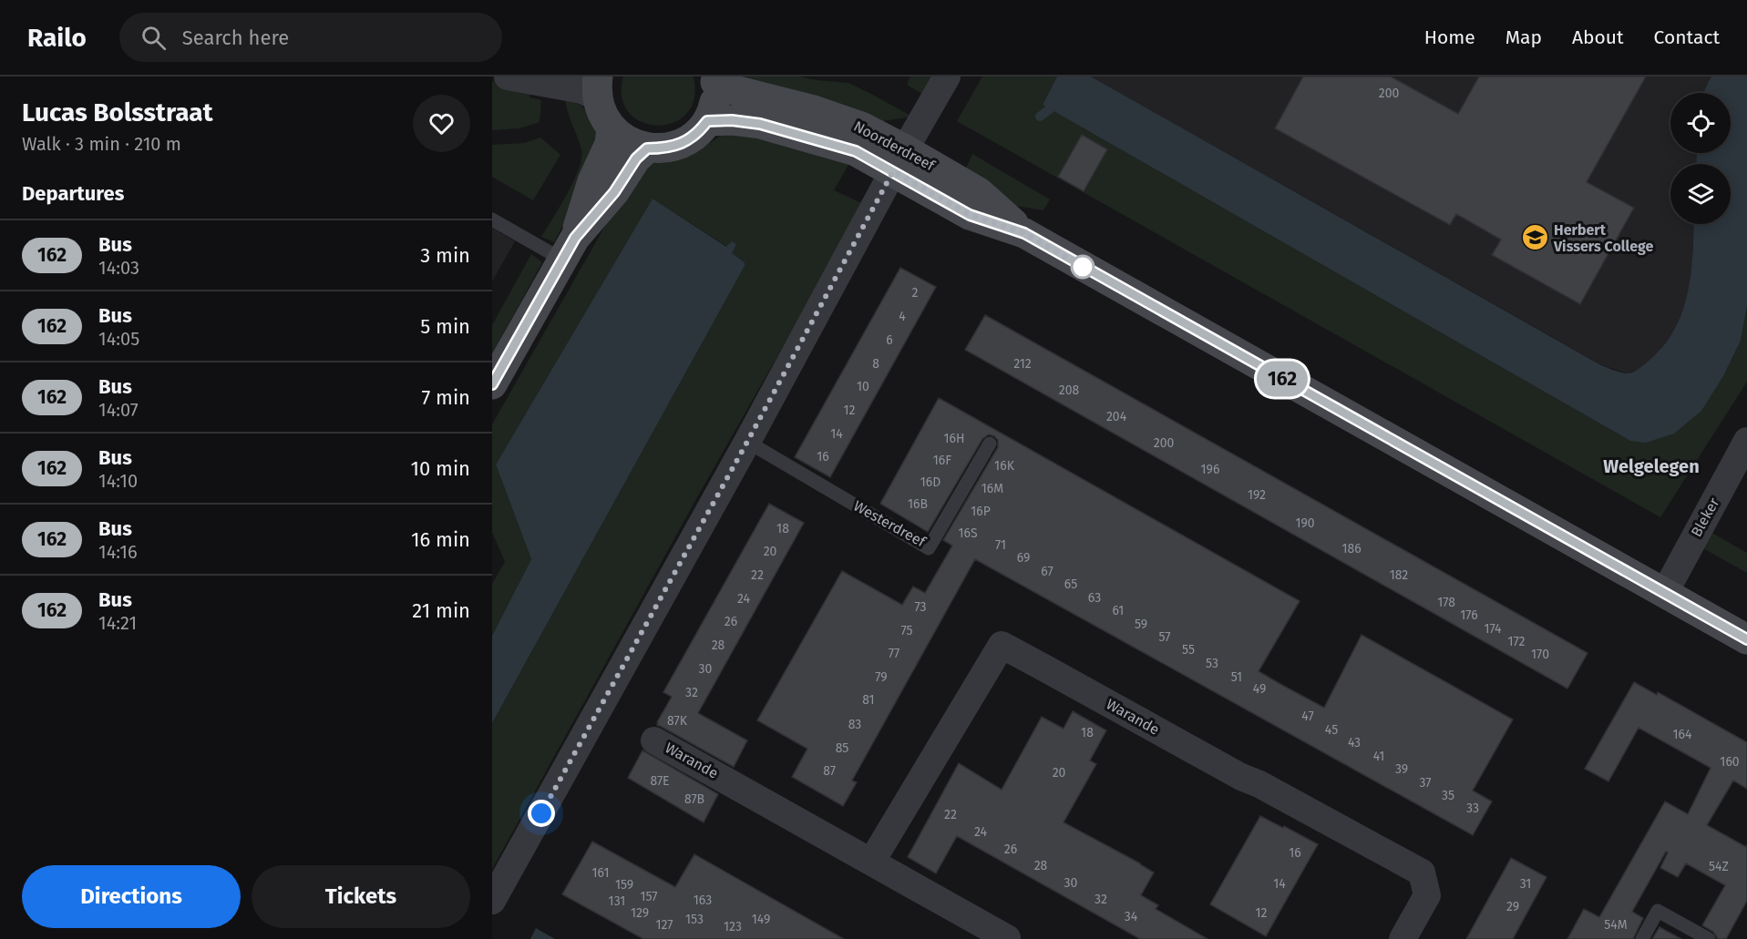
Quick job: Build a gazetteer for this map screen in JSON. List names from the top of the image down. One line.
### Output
{"streets":{"street":["Noorderdreef","Bleker","Warande"],"lane":["Westerdreef"]},"crossings":[["Noorderdreef","Bleker"]],"districts":["Welgelegen"],"places":{"school or university":["Herbert Vissers College"]},"lines":["bus line 162"],"house_numbers":["200","2","4","6","8","212","10","208","12","204","14","16H","200","16","16F","16K","196","16D","16M","192","16B","16P","190","18","16S","71","186","20","69","67","22","182","65","63","24","178","73","61","176","26","59","174","75","57","172","28","55","77","170","53","30","79","51","49","32","81","47","87K","83","45","18","164","43","85","41","160","39","87","20","87E","37","35","87B","33","22","24","26","16","28","54Z","161","30","14","31","159","157","32","163","131","29","129","12","34","153","149","127","54M","123"],"page":{"header":"Railo","search":"Search here","nav":["Home","Map","About","Contact"],"heading":[["Lucas Bolsstraat","Walk · 3 min · 210 m"],"Departures"],"on_map":"162","list":[{"mark":"162","name":"Bus","note":"14:03","value":"3 min"},{"mark":"162","name":"Bus","note":"14:05","value":"5 min"},{"mark":"162","name":"Bus","note":"14:07","value":"7 min"},{"mark":"162","name":"Bus","note":"14:10","value":"10 min"},{"mark":"162","name":"Bus","note":"14:16","value":"16 min"},{"mark":"162","name":"Bus","note":"14:21","value":"21 min"}],"buttons":["Directions","Tickets"]}}
